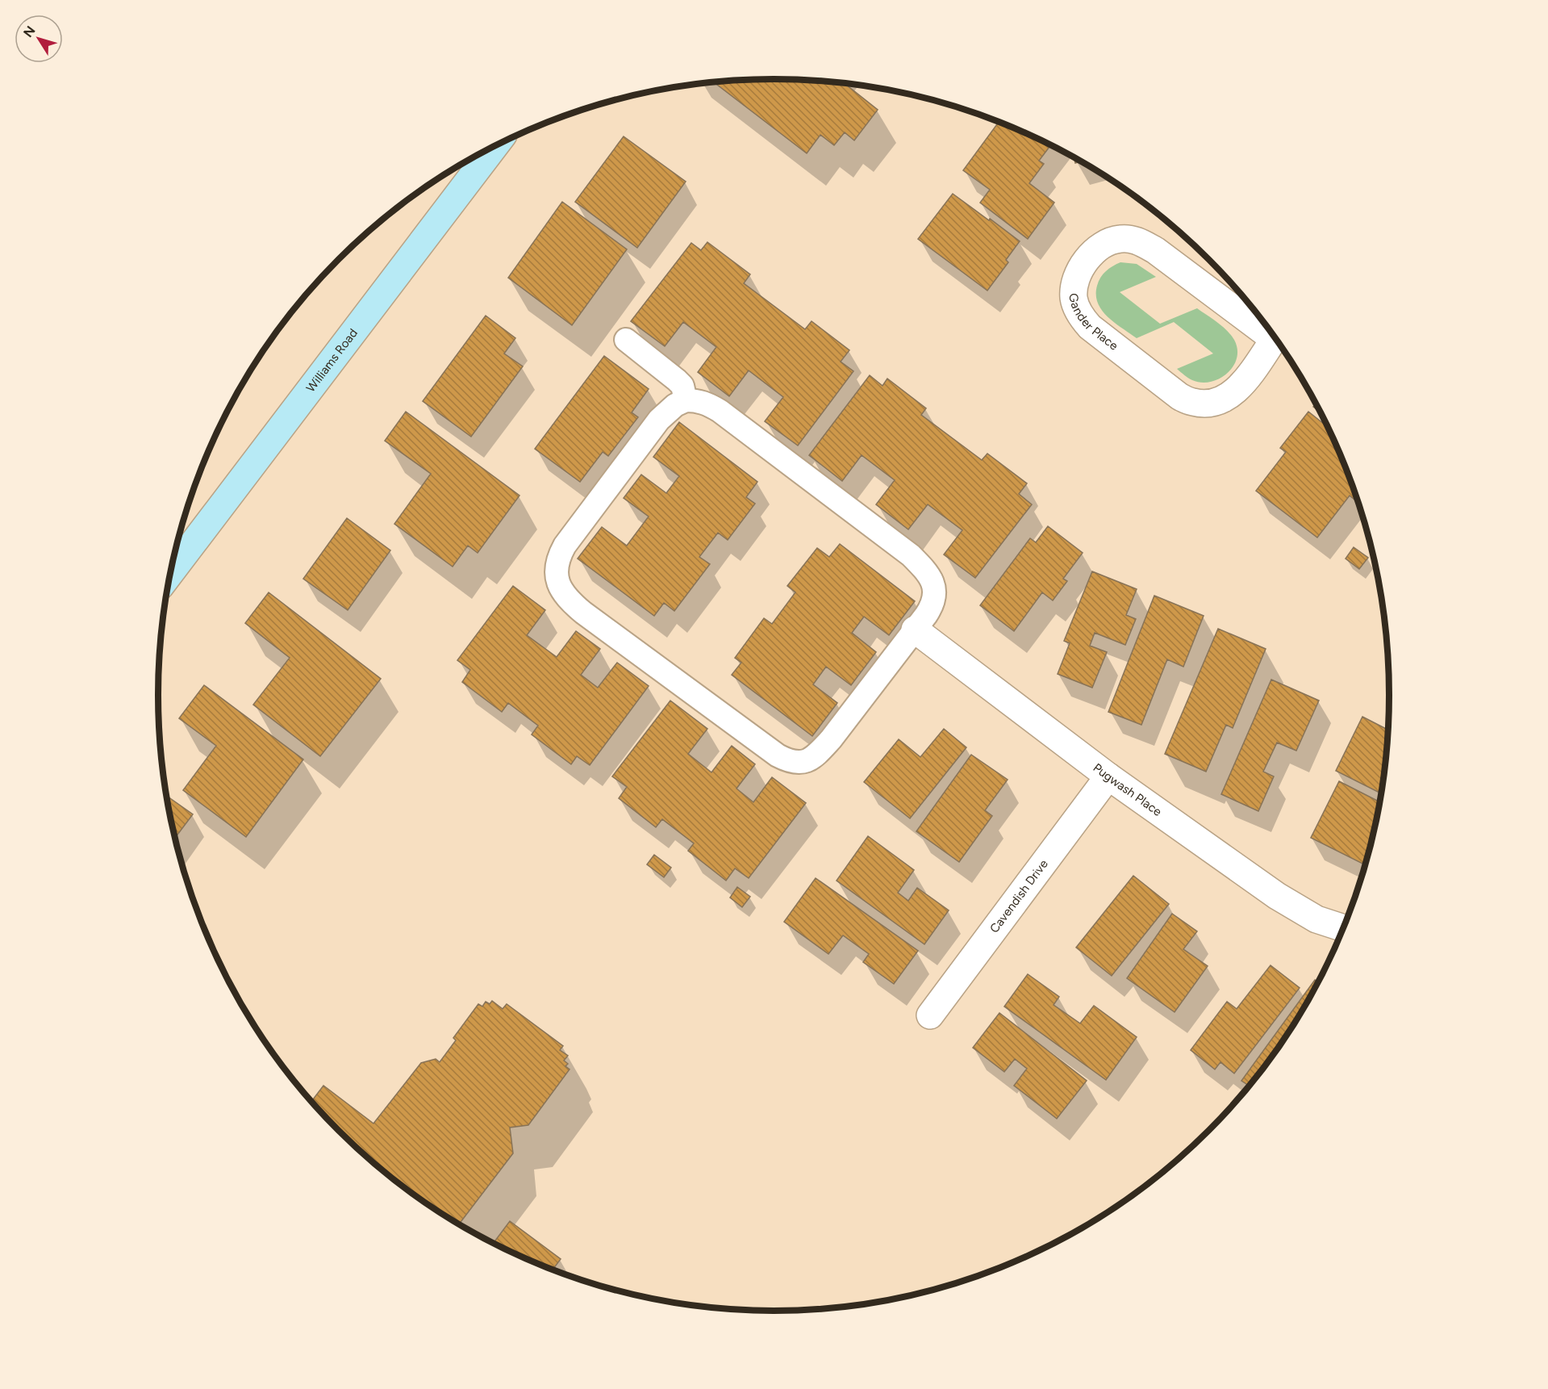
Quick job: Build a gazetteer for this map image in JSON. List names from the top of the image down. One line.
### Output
{"streets":{"street":["Gander Place","Williams Road","Pugwash Place","Cavendish Drive"]},"crossings":[["Pugwash Place","Cavendish Drive"]],"north":"top left"}
